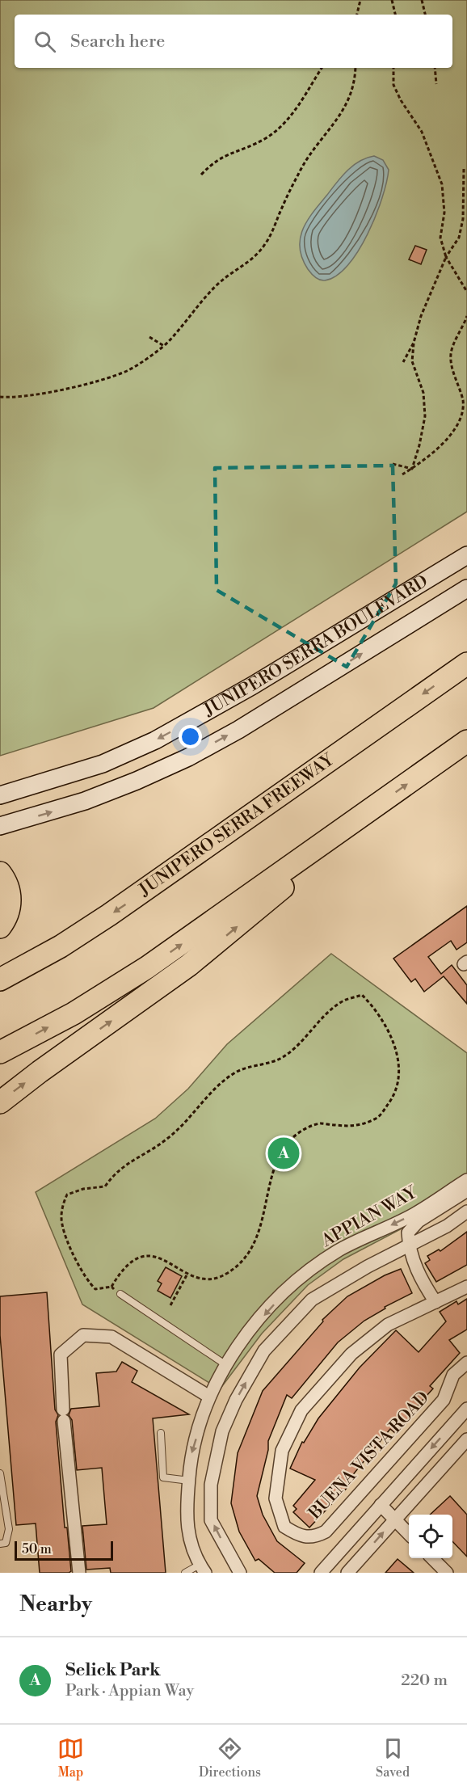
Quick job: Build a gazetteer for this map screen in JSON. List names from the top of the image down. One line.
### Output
{"streets":{"highway":["JUNIPERO SERRA FREEWAY"],"main road":["JUNIPERO SERRA BOULEVARD"],"street":["APPIAN WAY","BUENA VISTA ROAD"]},"scale_bar":"50 m","page":{"search":"Search here","pins":"A","scale":"50 m","heading":"Nearby","list":[{"mark":"A","name":"Selick Park","note":"Park · Appian Way","value":"220 m"}],"nav":["Map","Directions","Saved"]}}
